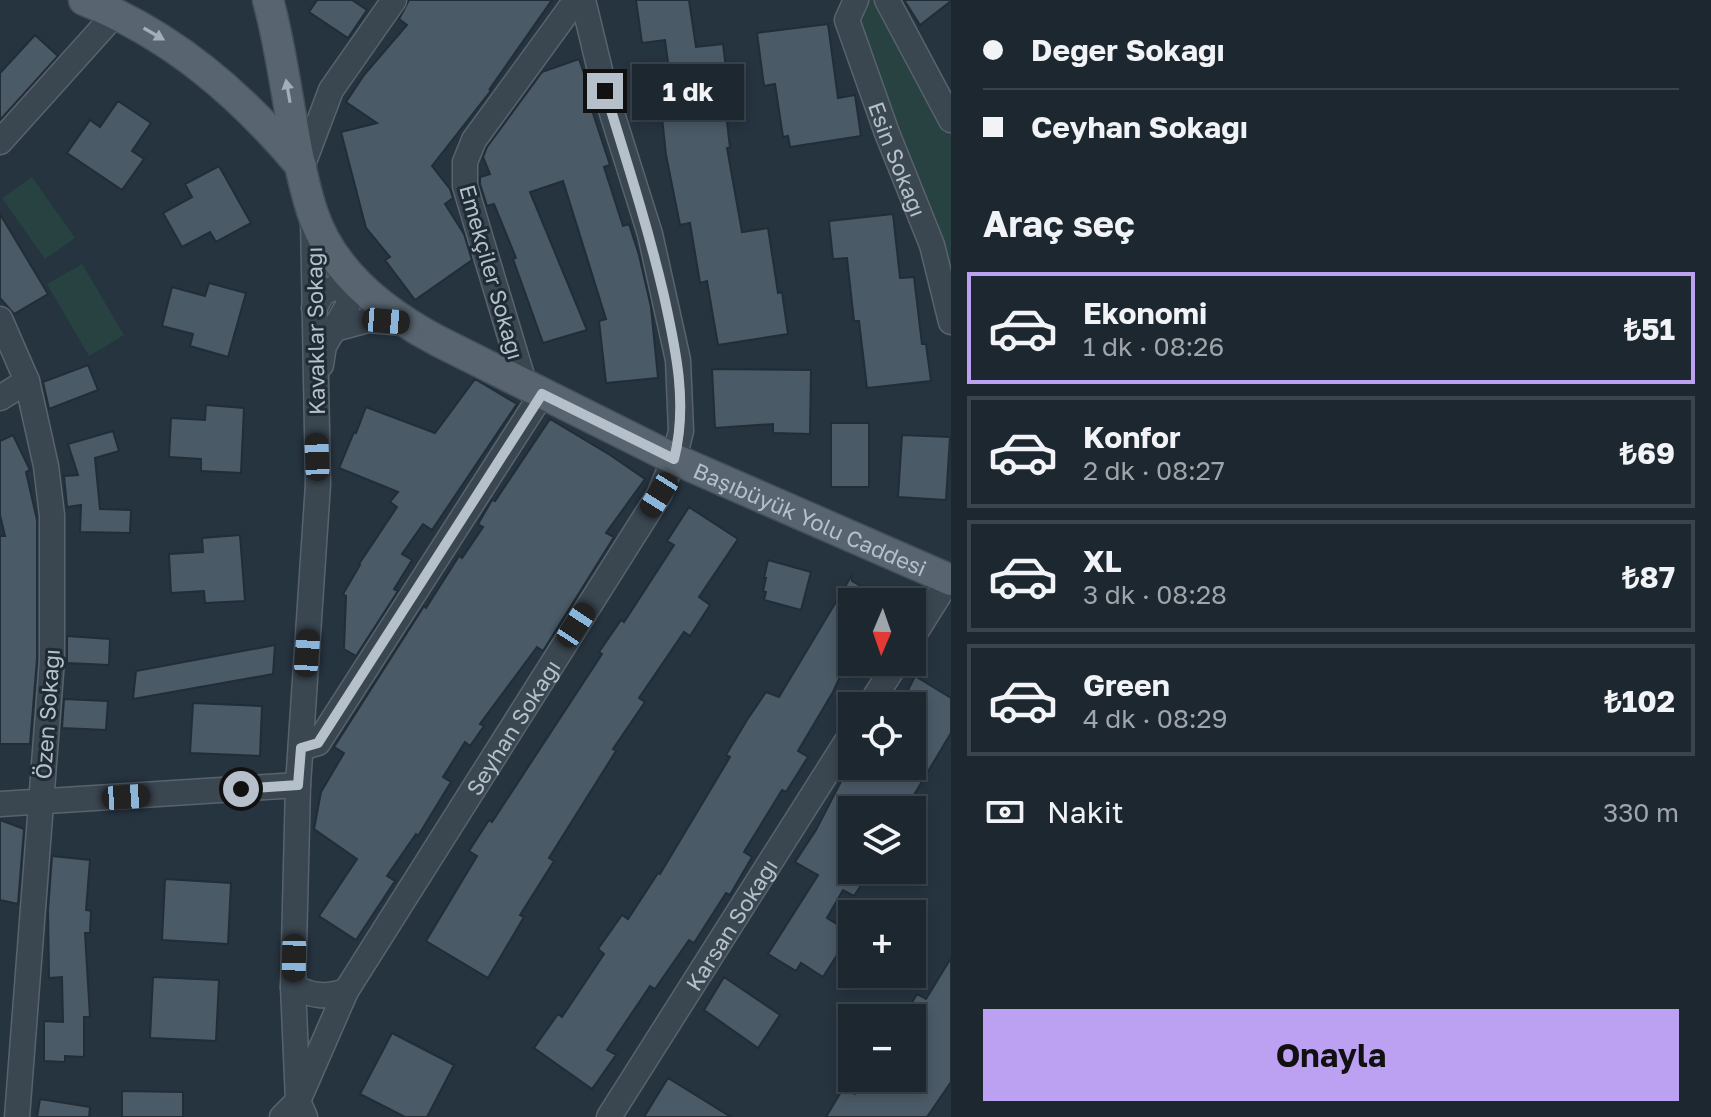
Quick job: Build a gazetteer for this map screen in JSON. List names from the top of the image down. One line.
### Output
{"streets":{"main road":["Başıbüyük Yolu Caddesi"],"street":["Esin Sokağı","Emekçiler Sokağı","Kavaklar Sokağı","Özen Sokağı","Seyhan Sokağı","Karsan Sokağı"]},"crossings":[["Emekçiler Sokağı","Başıbüyük Yolu Caddesi"],["Kavaklar Sokağı","Başıbüyük Yolu Caddesi"],["Kavaklar Sokağı","Seyhan Sokağı"],["Başıbüyük Yolu Caddesi","Seyhan Sokağı"]],"north":"bottom","page":{"banner":["Değer Sokağı","Ceyhan Sokağı"],"bubble":"1 dk","heading":"Araç seç","list":[{"name":"Ekonomi","note":"1 dk · 08:26","value":"₺51"},{"name":"Konfor","note":"2 dk · 08:27","value":"₺69"},{"name":"XL","note":"3 dk · 08:28","value":"₺87"},{"name":"Green","note":"4 dk · 08:29","value":"₺102"}],"map_buttons":["+","−"],"pay":["Nakit","330 m"],"buttons":"Onayla"}}
